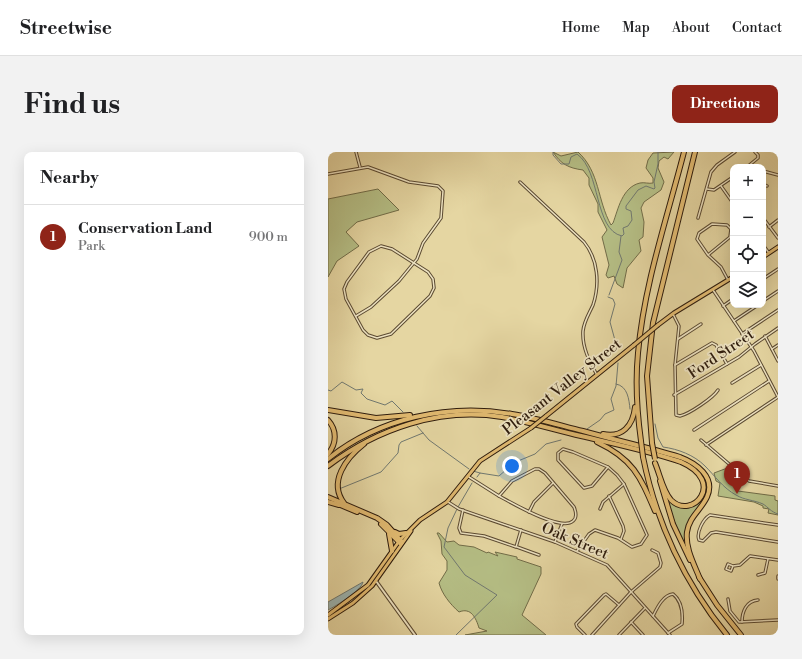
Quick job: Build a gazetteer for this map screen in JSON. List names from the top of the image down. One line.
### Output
{"streets":{"main road":["Pleasant Valley Street"],"street":["Ford Street","Oak Street"]},"crossings":[["Pleasant Valley Street","Oak Street"]],"page":{"header":"Streetwise","nav":["Home","Map","About","Contact"],"buttons":"Directions","title":"Find us","heading":"Nearby","map_buttons":["+","−"],"list":[{"mark":"1","name":"Conservation Land","note":"Park","value":"900 m"}],"pins":"1"}}
